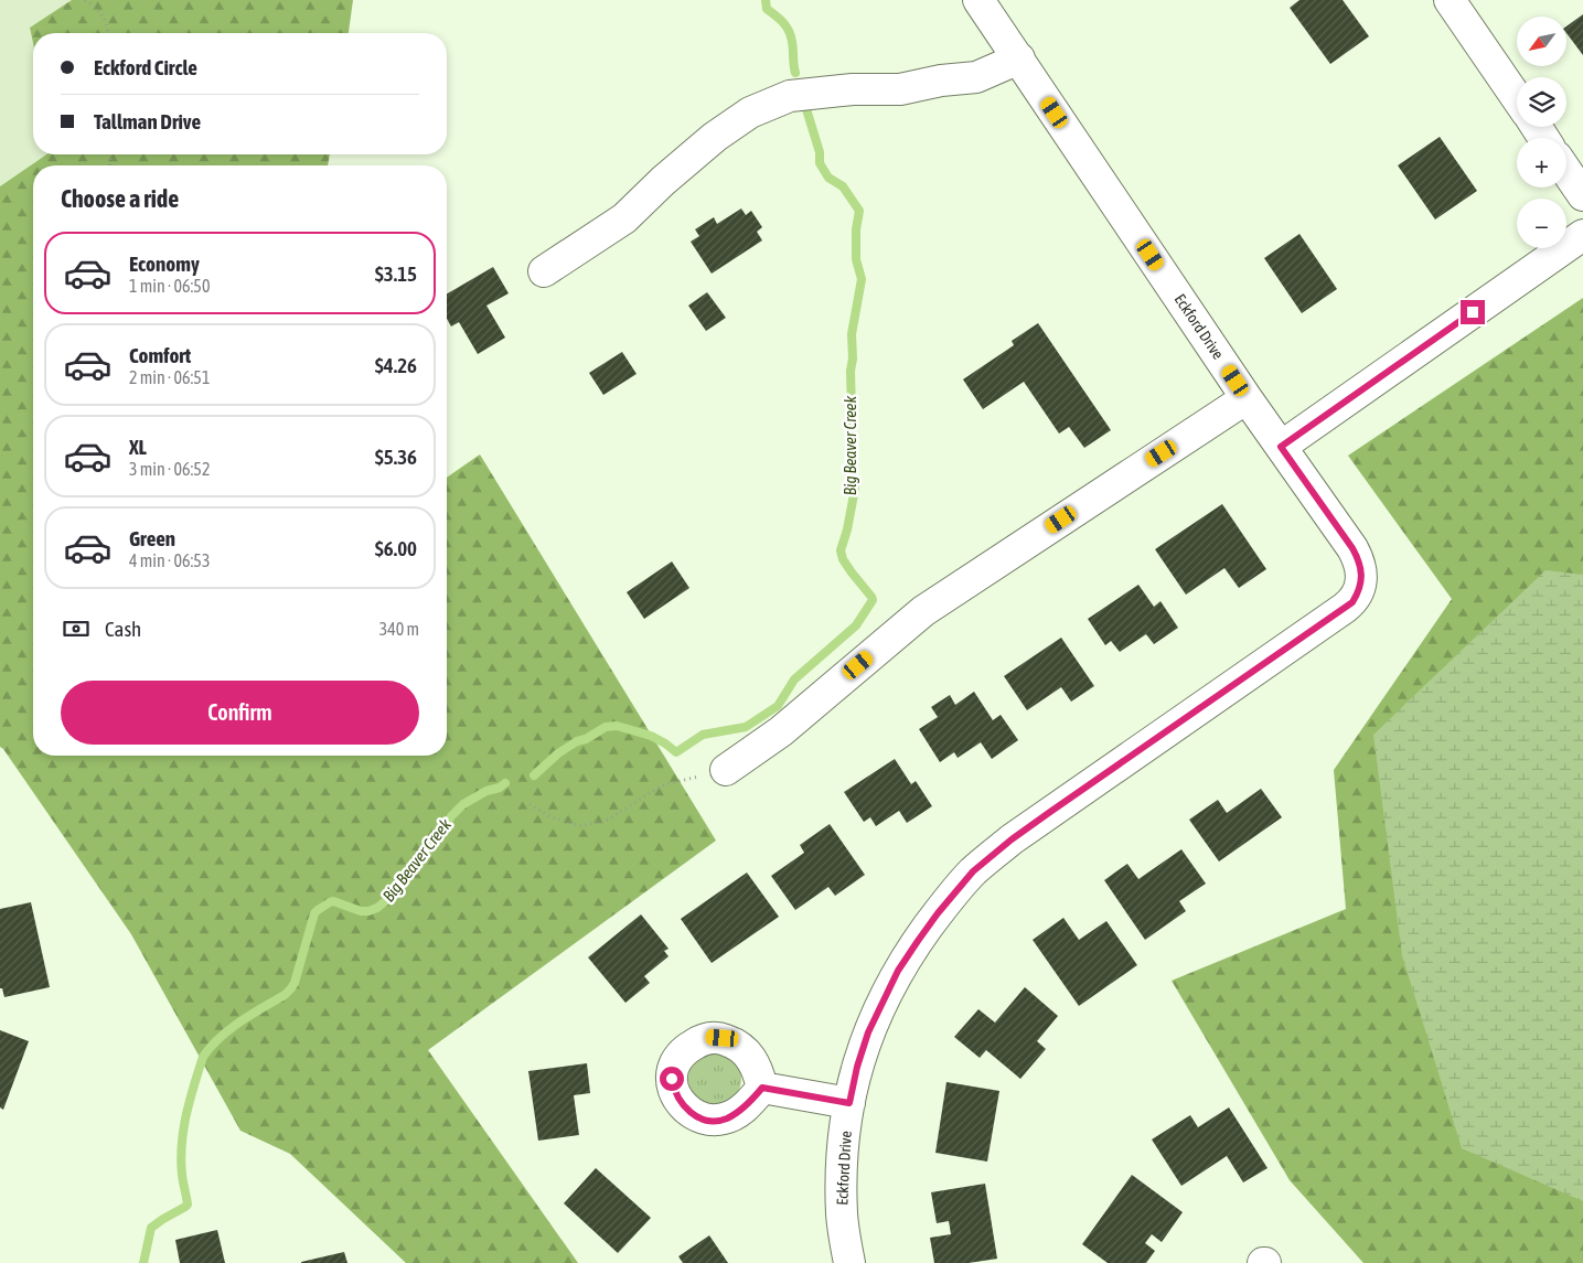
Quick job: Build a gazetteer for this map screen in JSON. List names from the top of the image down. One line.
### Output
{"streets":{"street":["Eckford Drive"]},"water":["Big Beaver Creek"],"north":"bottom left","page":{"map_buttons":["+","−"],"banner":["Eckford Circle","Tallman Drive"],"heading":"Choose a ride","list":[{"name":"Economy","note":"1 min · 06:50","value":"$3.15"},{"name":"Comfort","note":"2 min · 06:51","value":"$4.26"},{"name":"XL","note":"3 min · 06:52","value":"$5.36"},{"name":"Green","note":"4 min · 06:53","value":"$6.00"}],"pay":["Cash","340 m"],"buttons":"Confirm"}}
